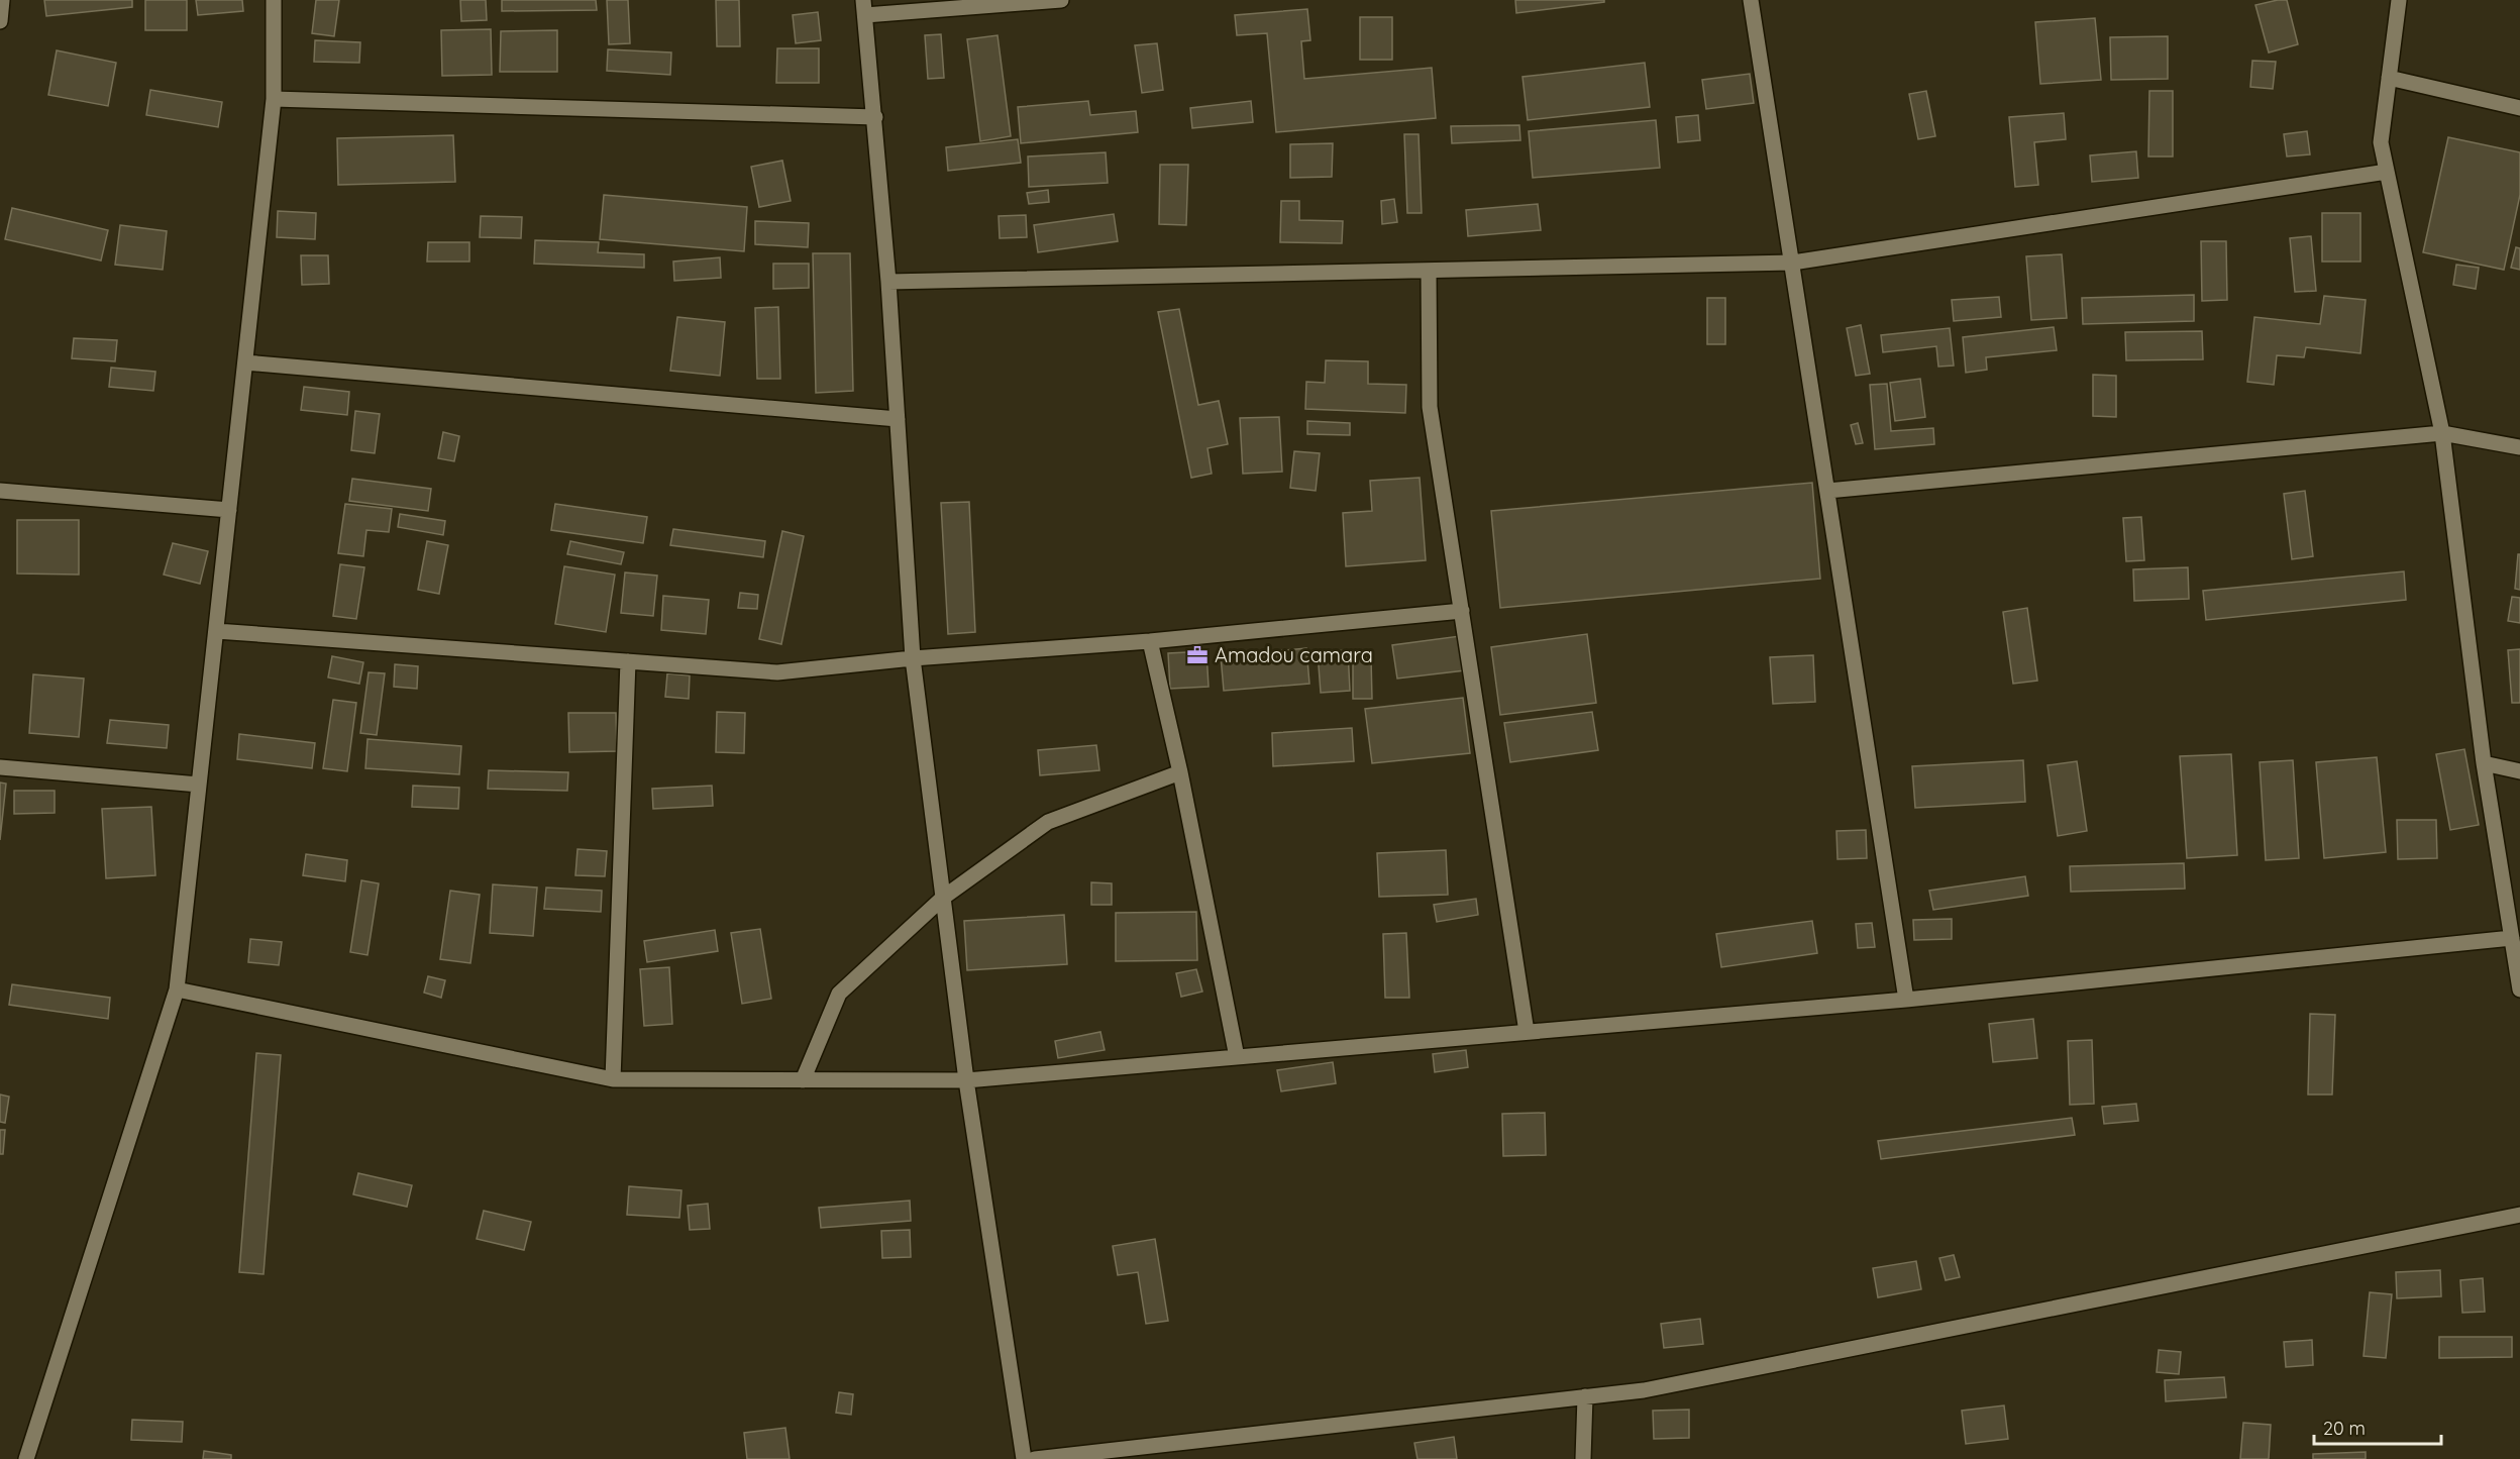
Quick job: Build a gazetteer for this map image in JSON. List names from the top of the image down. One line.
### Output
{"places":{"office":["Amadou camara"]},"scale_bar":"20 m"}
